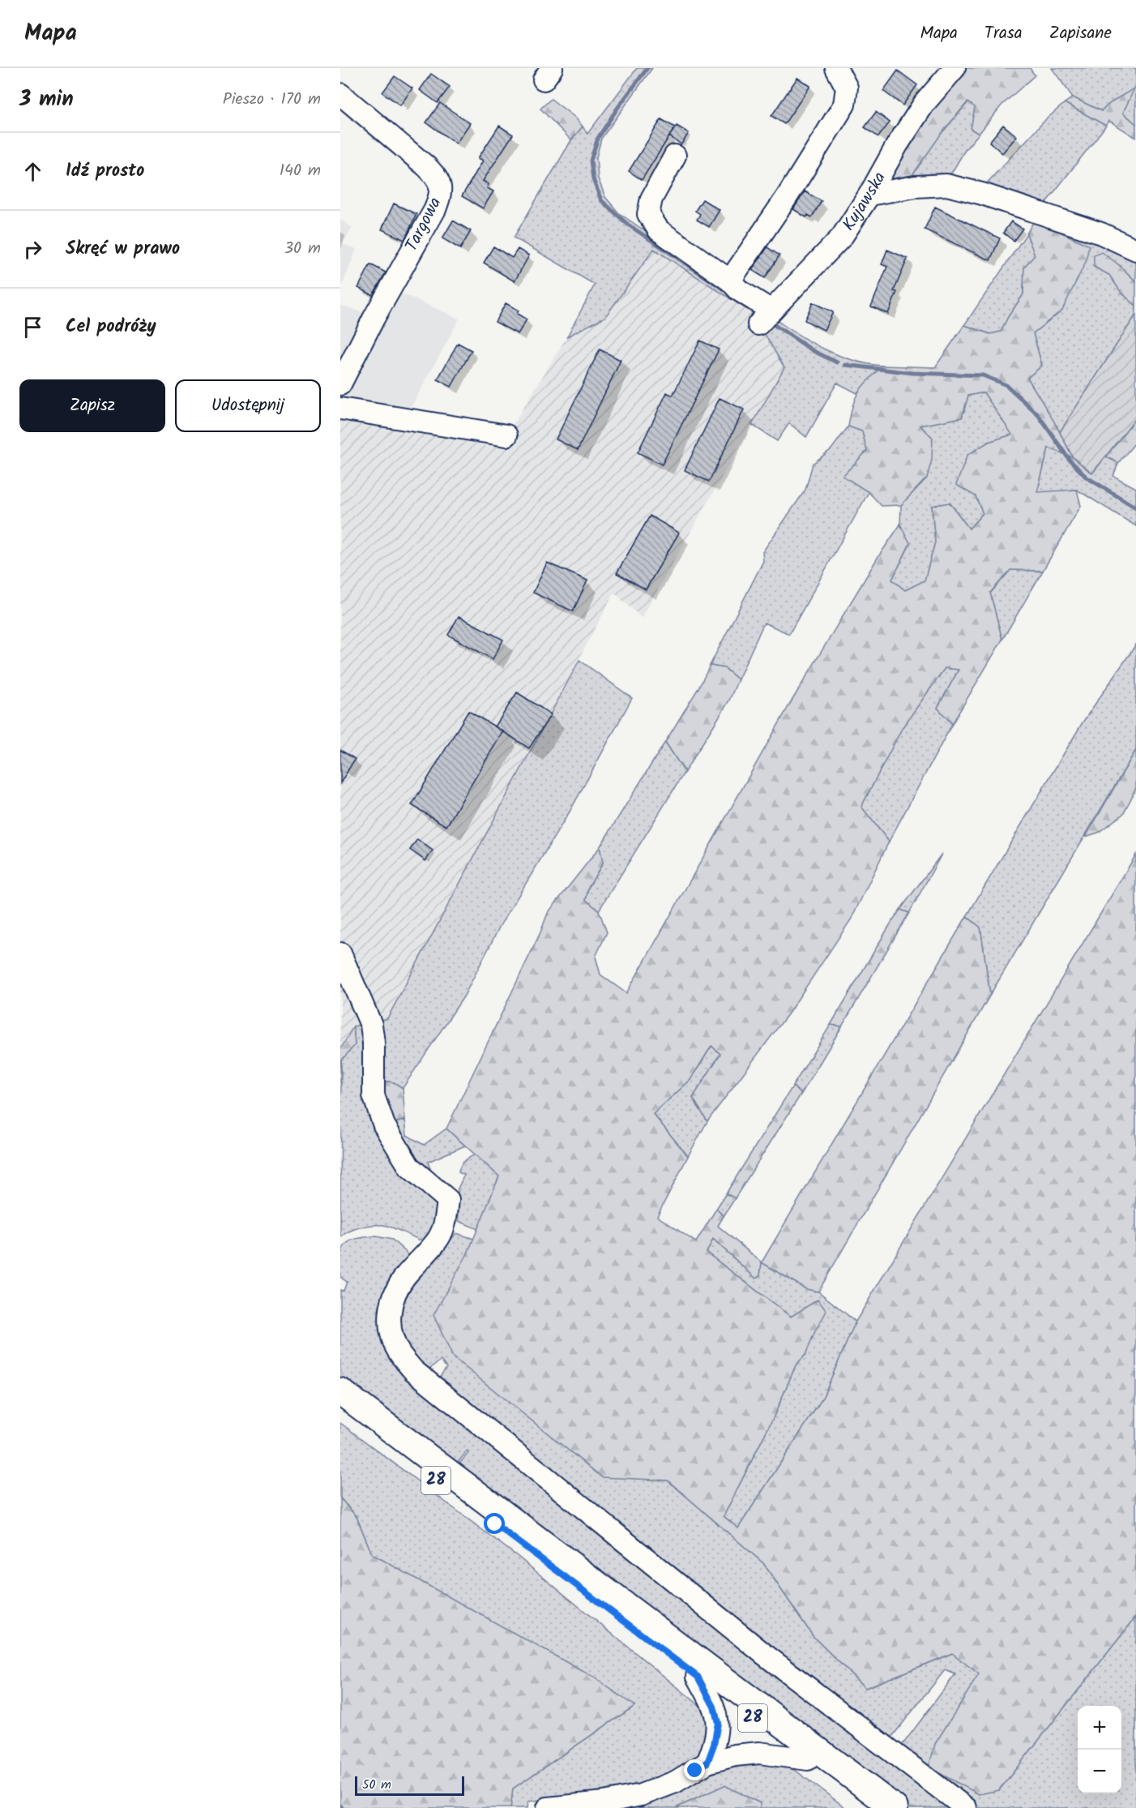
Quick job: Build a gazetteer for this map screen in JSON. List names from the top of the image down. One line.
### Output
{"streets":{"main road":["28"],"street":["Kujawska","Targowa"]},"scale_bar":"50 m","page":{"header":"Mapa","nav":["Mapa","Trasa","Zapisane"],"heading":["3 min","Pieszo · 170 m"],"list":[["Idź prosto","140 m"],["Skręć w prawo","30 m"],"Cel podróży"],"buttons":["Zapisz","Udostępnij"],"map_buttons":["+","−"],"scale":"50 m"}}
